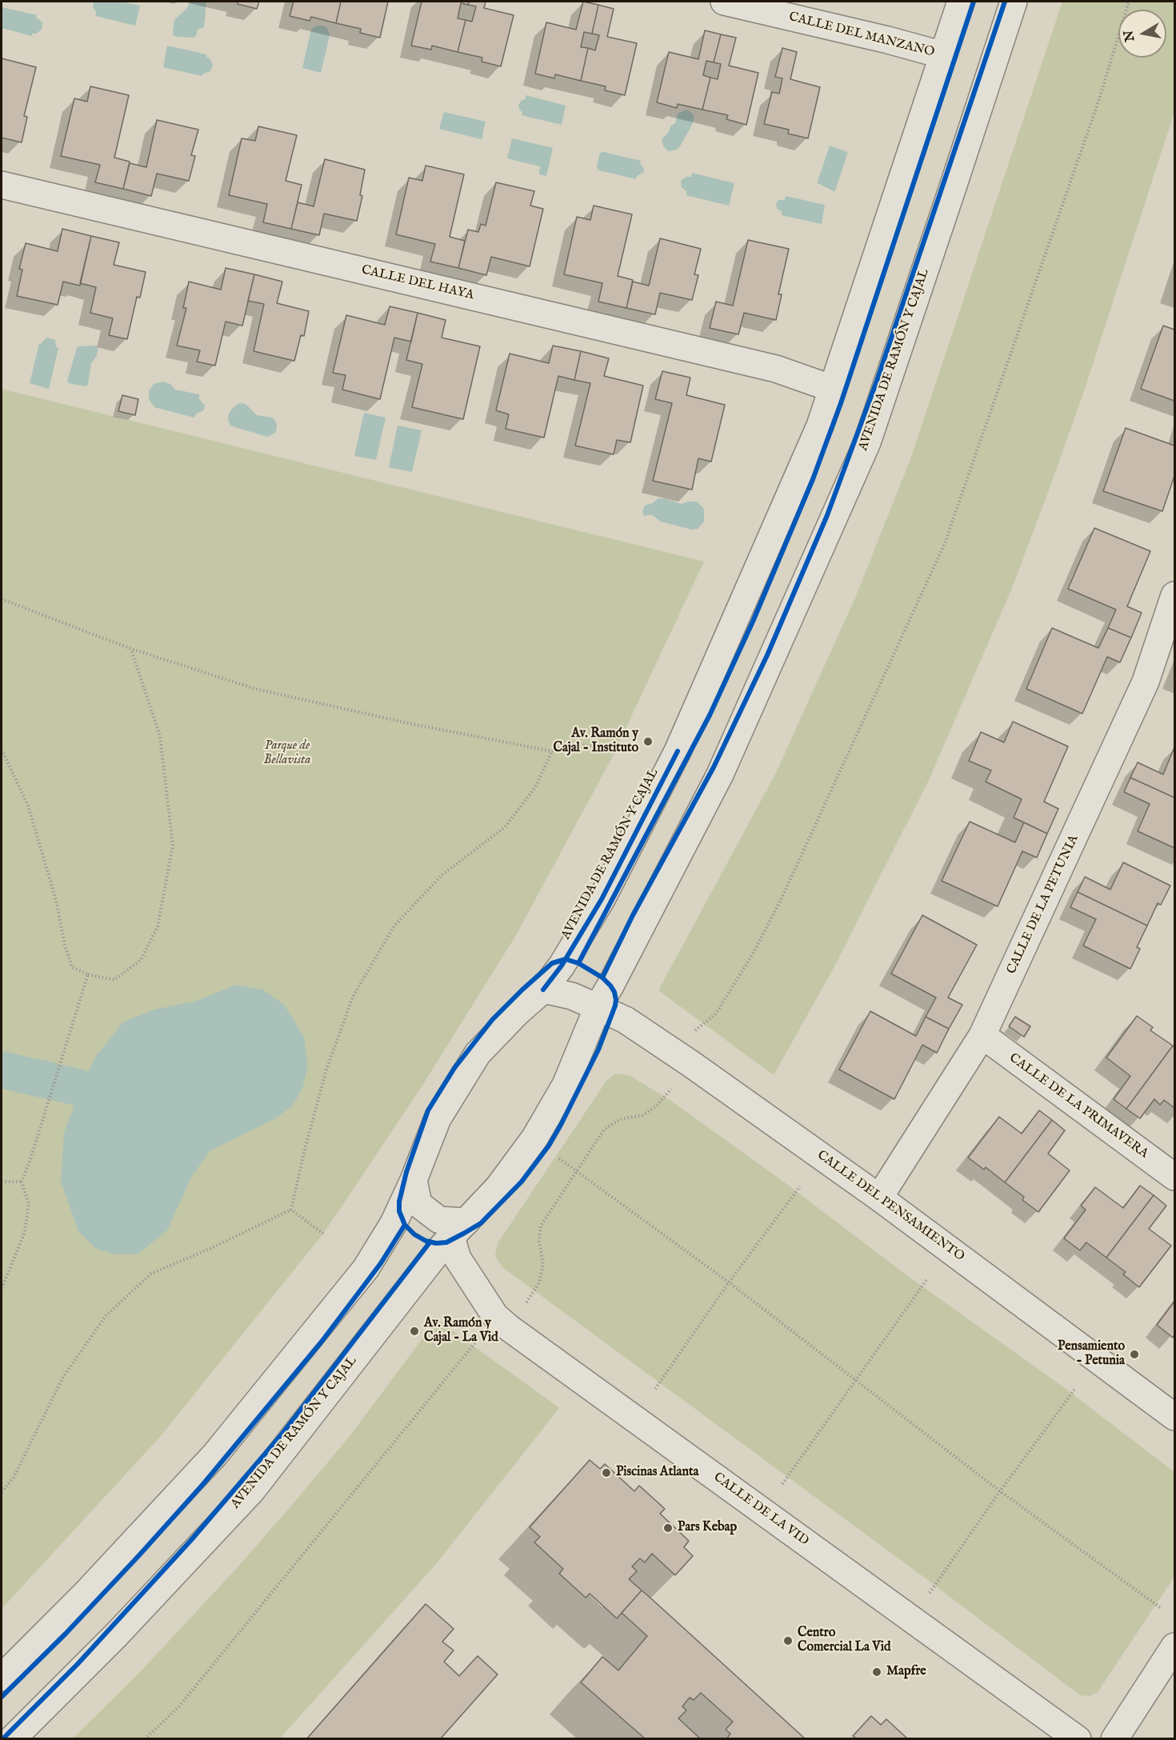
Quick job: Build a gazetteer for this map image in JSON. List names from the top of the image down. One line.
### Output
{"streets":{"street":["CALLE DEL MANZANO","CALLE DEL HAYA","AVENIDA DE RAMÓN Y CAJAL","CALLE DE LA PETUNIA","CALLE DE LA PRIMAVERA","CALLE DEL PENSAMIENTO","CALLE DE LA VID"]},"crossings":[["CALLE DEL MANZANO","AVENIDA DE RAMÓN Y CAJAL"],["CALLE DEL HAYA","AVENIDA DE RAMÓN Y CAJAL"],["AVENIDA DE RAMÓN Y CAJAL","CALLE DEL PENSAMIENTO"],["AVENIDA DE RAMÓN Y CAJAL","CALLE DE LA VID"],["CALLE DE LA PETUNIA","CALLE DE LA PRIMAVERA"],["CALLE DE LA PETUNIA","CALLE DEL PENSAMIENTO"]],"parks":["Parque de Bellavista"],"places":["Av. Ramón y Cajal - Instituto","Av. Ramón y Cajal - La Vid","Pensamiento - Petunia","Piscinas Atlanta","Pars Kebap","Centro Comercial La Vid","Mapfre"],"north":"left"}
